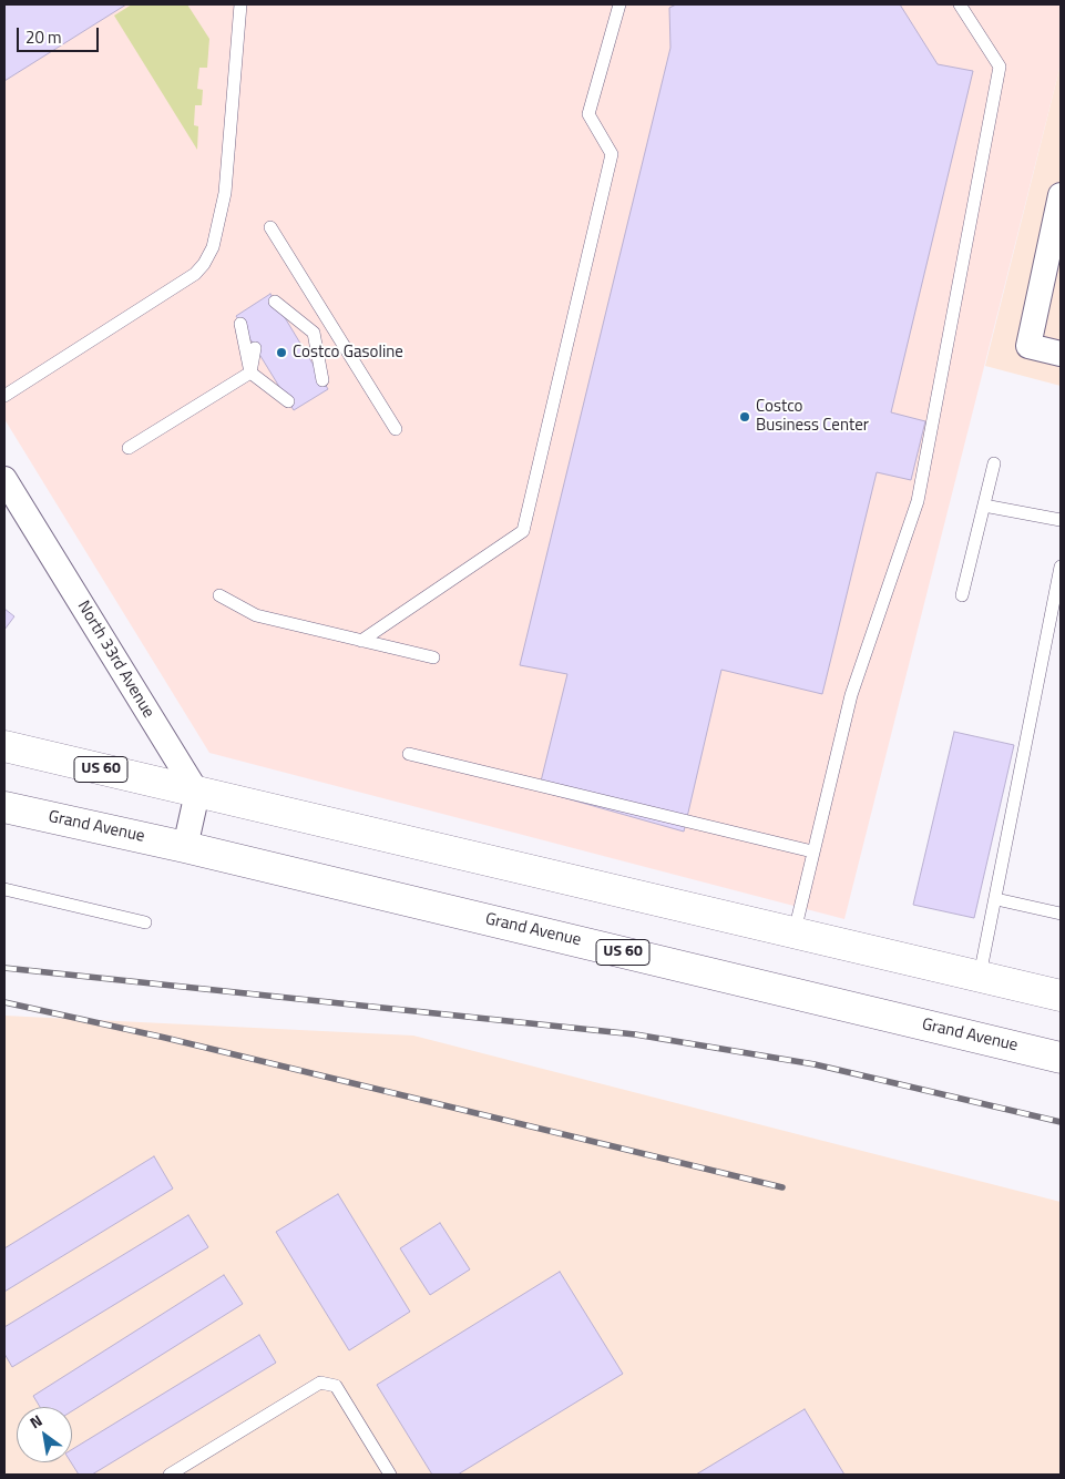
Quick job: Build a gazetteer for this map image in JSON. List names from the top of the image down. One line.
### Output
{"streets":{"highway":["US 60","Grand Avenue"],"street":["North 33rd Avenue"]},"crossings":[["North 33rd Avenue","US 60"]],"places":["Costco Gasoline","Costco Business Center"],"scale_bar":"20 m","north":"top left"}
